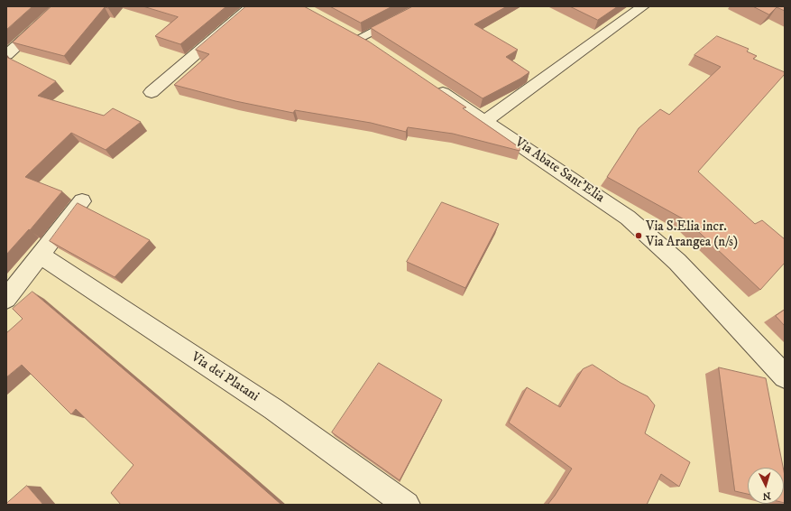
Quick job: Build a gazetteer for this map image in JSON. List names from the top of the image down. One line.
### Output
{"streets":{"street":["Via Abate Sant'Elia","Via dei Platani"]},"places":["Via S.Elia incr. Via Arangea (n/s)"],"north":"bottom"}
